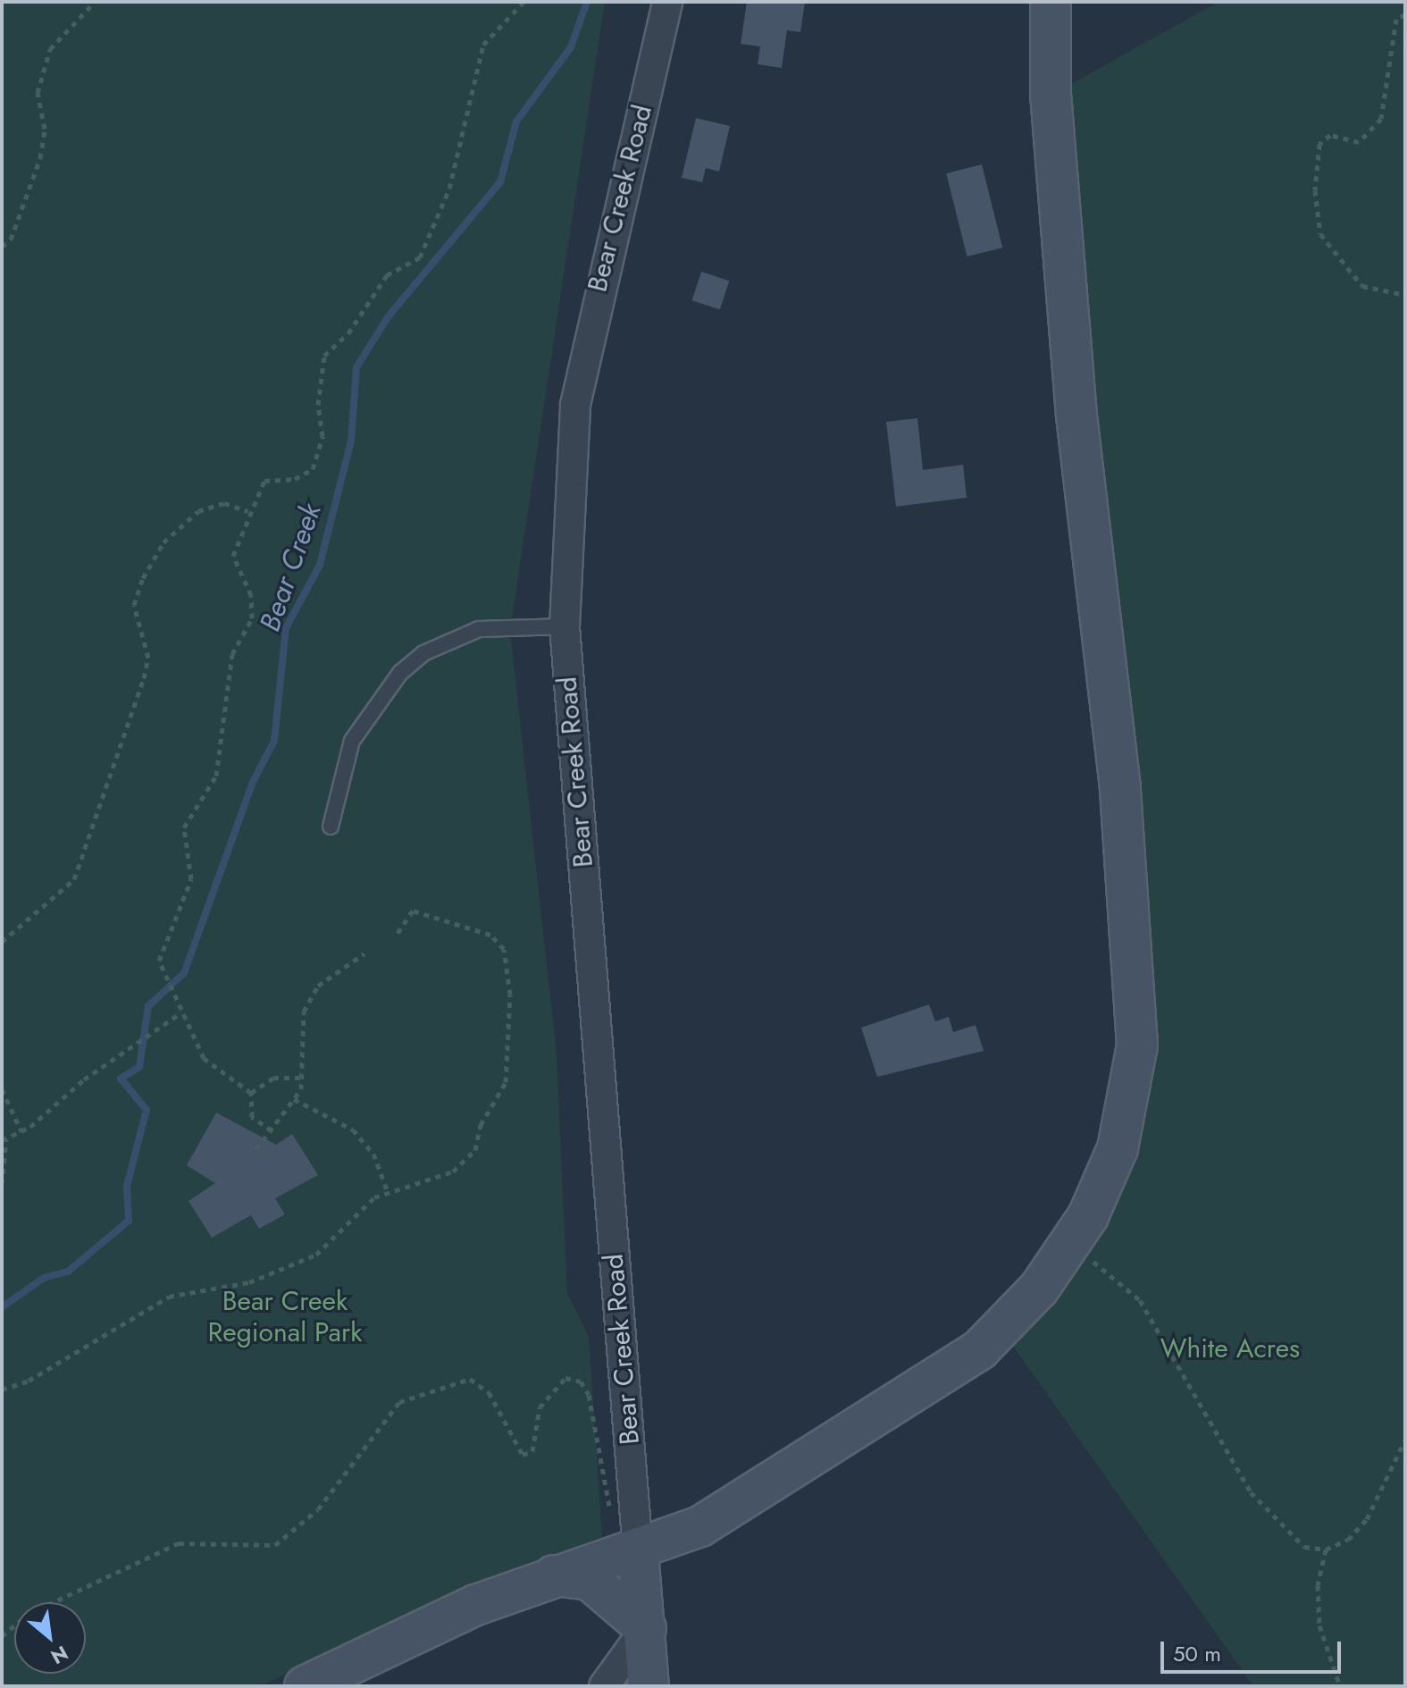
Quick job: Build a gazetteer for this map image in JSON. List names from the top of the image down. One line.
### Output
{"streets":{"street":["Bear Creek Road"]},"water":["Bear Creek"],"parks":["Bear Creek Regional Park","White Acres"],"scale_bar":"50 m","north":"bottom right"}
